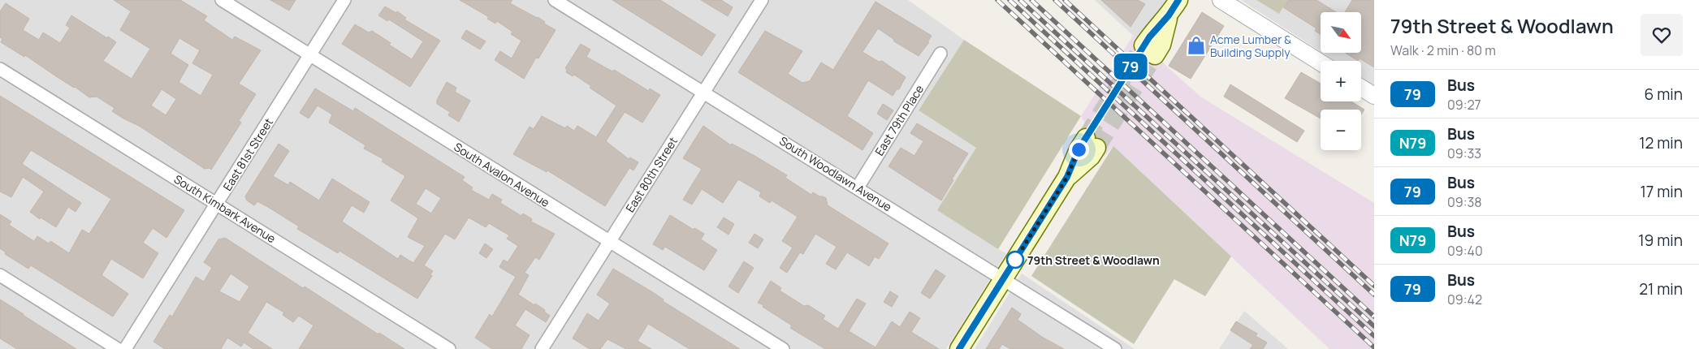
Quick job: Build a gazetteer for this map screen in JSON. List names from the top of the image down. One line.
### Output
{"streets":{"street":["East 79th Place","East 81st Street","South Woodlawn Avenue","South Avalon Avenue","East 80th Street","South Kimbark Avenue"]},"crossings":[["East 79th Place","South Woodlawn Avenue"],["East 81st Street","South Avalon Avenue"],["East 81st Street","South Kimbark Avenue"],["South Woodlawn Avenue","East 80th Street"],["South Avalon Avenue","East 80th Street"]],"places":{"shop":["Acme Lumber & Building Supply"],"other":["79th Street & Woodlawn"]},"lines":["bus line 79"],"north":"bottom right","page":{"on_map":"79","heading":["79th Street & Woodlawn","Walk · 2 min · 80 m"],"map_buttons":["+","−"],"list":[{"mark":"79","name":"Bus","note":"09:27","value":"6 min"},{"mark":"N79","name":"Bus","note":"09:33","value":"12 min"},{"mark":"79","name":"Bus","note":"09:38","value":"17 min"},{"mark":"N79","name":"Bus","note":"09:40","value":"19 min"},{"mark":"79","name":"Bus","note":"09:42","value":"21 min"}]}}
